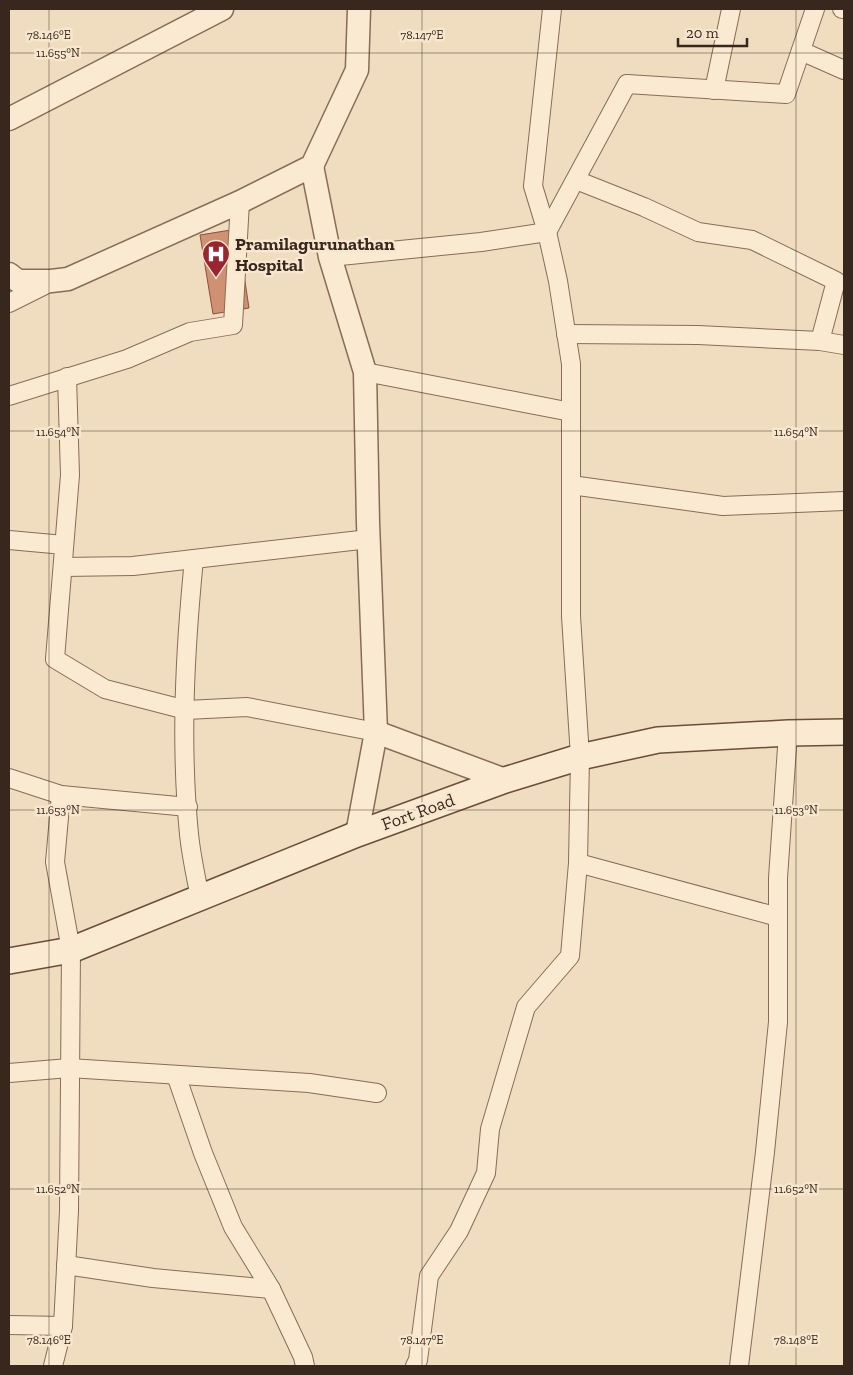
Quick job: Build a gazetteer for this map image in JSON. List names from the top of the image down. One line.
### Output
{"streets":{"main road":["Fort Road"]},"places":{"hospital":["Pramilagurunathan Hospital"]},"scale_bar":"20 m","coordinates":["78.146°E","78.147°E","11.655°N","11.654°N","11.653°N","11.652°N","78.148°E"]}
